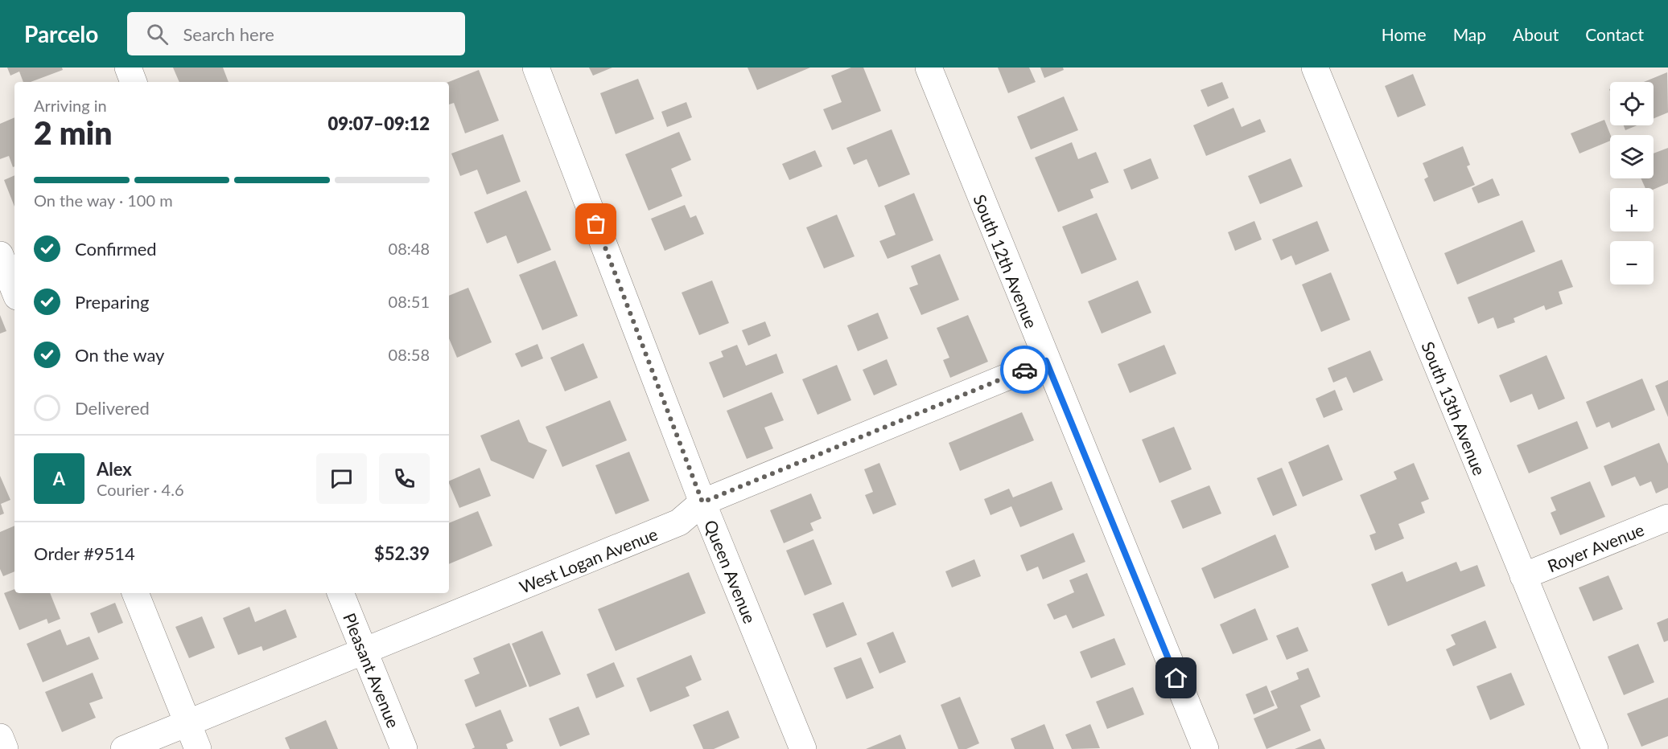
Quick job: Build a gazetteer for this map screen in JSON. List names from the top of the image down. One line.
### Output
{"streets":{"street":["South 12th Avenue","South 13th Avenue","Royer Avenue","West Logan Avenue","Queen Avenue","Pleasant Avenue"]},"crossings":[["South 12th Avenue","West Logan Avenue"],["South 13th Avenue","Royer Avenue"],["West Logan Avenue","Queen Avenue"],["West Logan Avenue","Pleasant Avenue"]],"page":{"header":"Parcelo","search":"Search here","nav":["Home","Map","About","Contact"],"map_buttons":["+","−"],"heading":["2 min","Arriving in","09:07–09:12"],"panel":["Alex","Courier · 4.6","Order #9514","$52.39"],"bar":"On the way · 100 m","list":[["Confirmed","08:48"],["Preparing","08:51"],["On the way","08:58"],"Delivered"],"round":"A"}}
